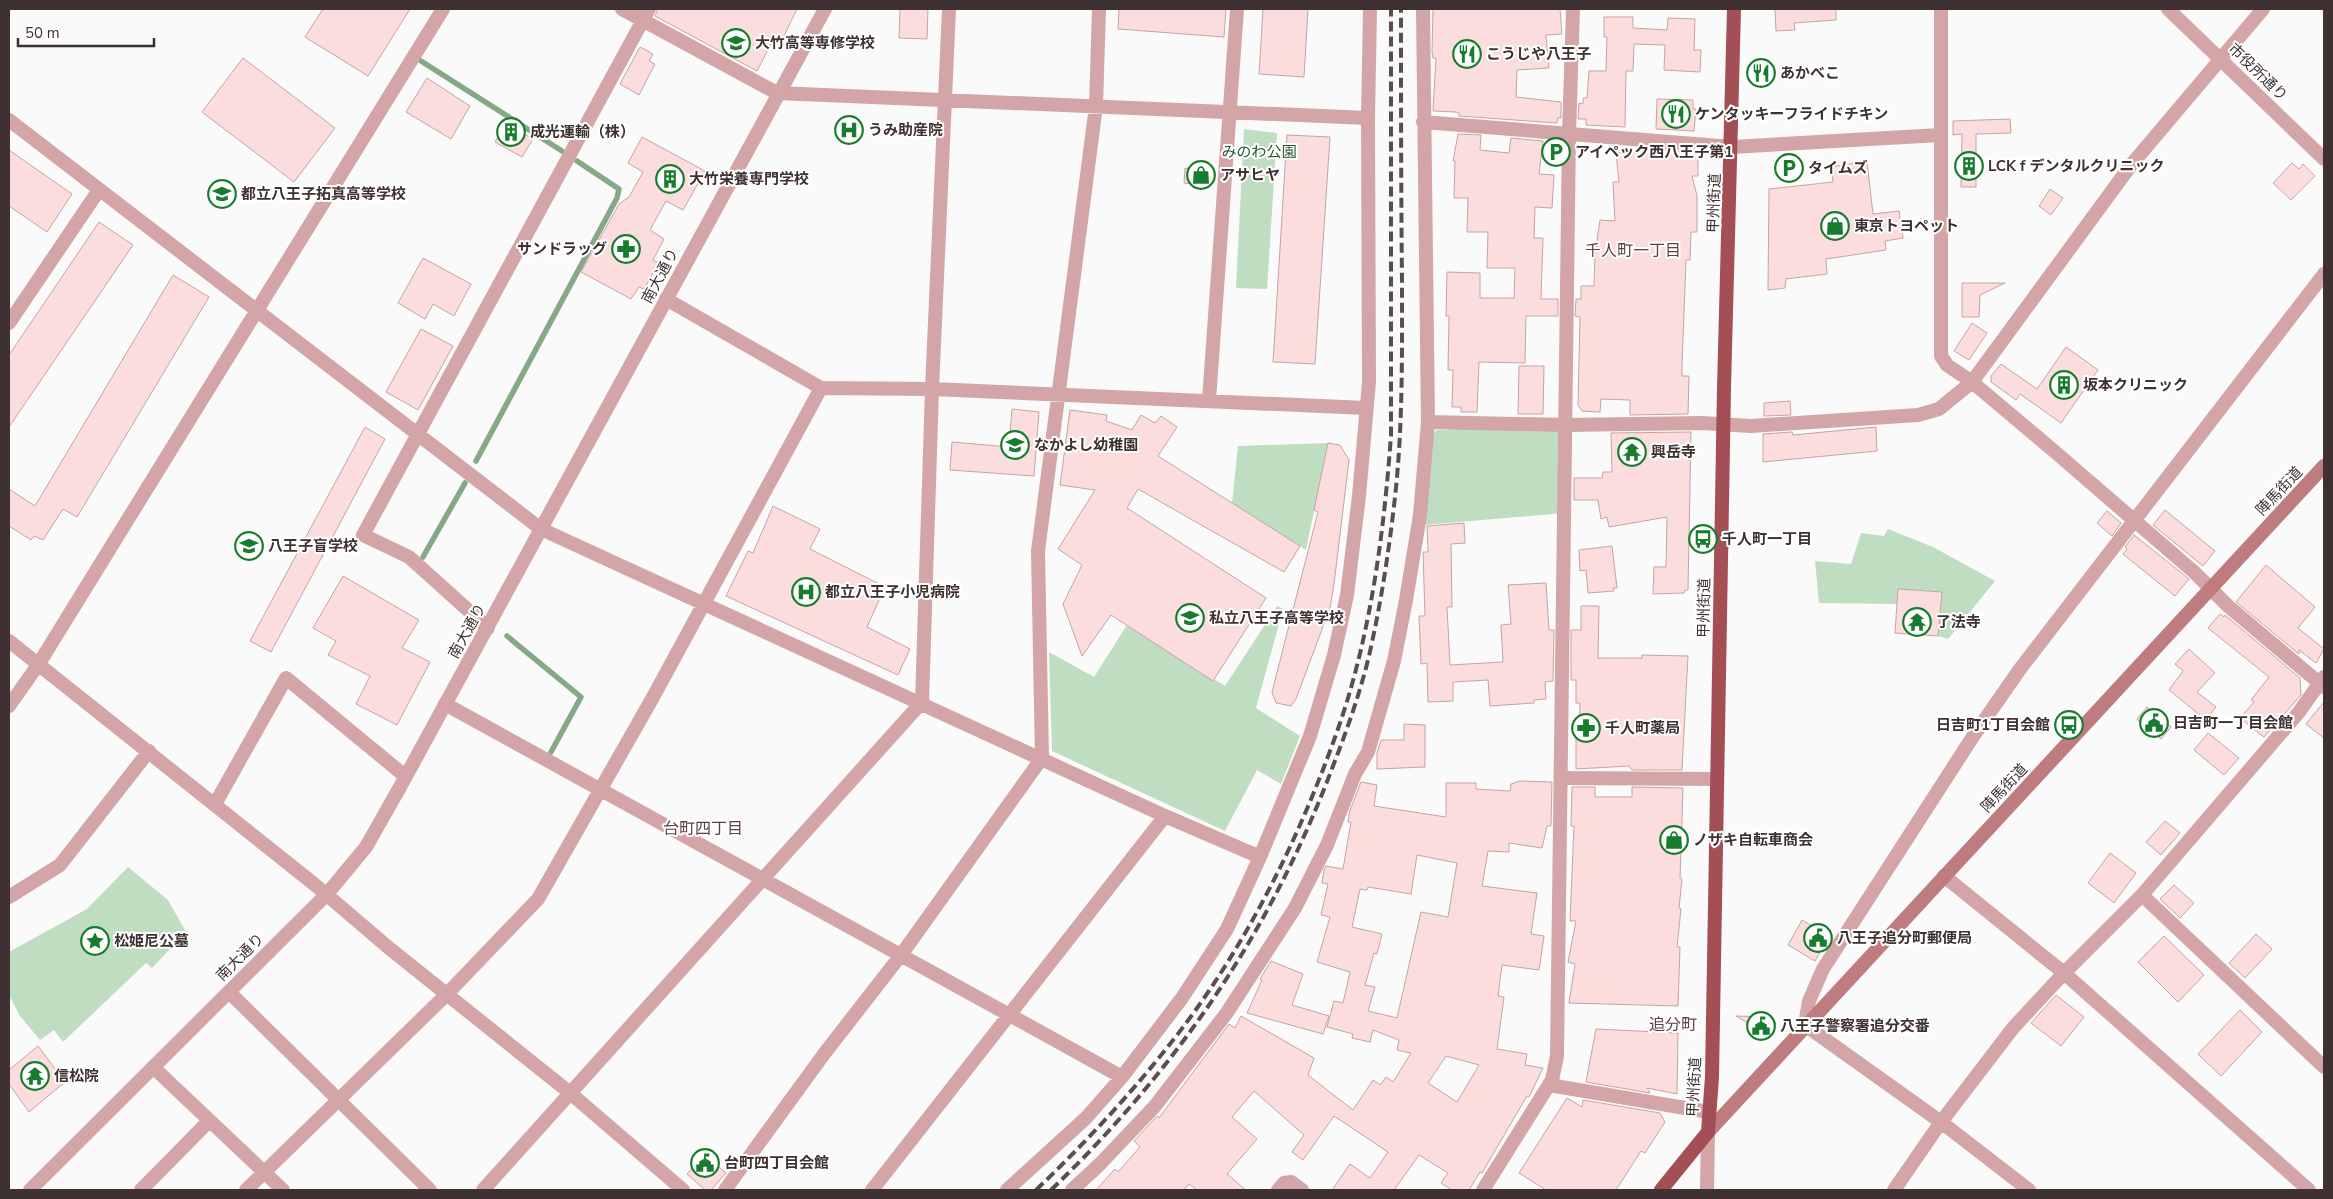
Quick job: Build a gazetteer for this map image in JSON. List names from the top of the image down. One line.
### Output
{"streets":{"highway":["甲州街道"],"main road":["陣馬街道"],"street":["市役所通り","南大通り"]},"crossings":[["甲州街道","陣馬街道"]],"districts":["千人町一丁目","台町四丁目","追分町"],"parks":["みのわ公園"],"places":{"school or university":["大竹高等専修学校","都立八王子拓真高等学校","なかよし幼稚園","八王子盲学校","私立八王子高等学校"],"restaurant":["こうじや八王子","あかべこ","ケンタッキーフライドチキン"],"hospital":["うみ助産院","都立八王子小児病院"],"building":["成光運輸（株）","LCK f デンタルクリニック","大竹栄養専門学校","坂本クリニック"],"parking":["アイペック西八王子第1","タイムズ"],"shop":["アサヒヤ","東京トヨペット","ノザキ自転車商会"],"pharmacy":["サンドラッグ","千人町薬局"],"temple":["興岳寺","了法寺","信松院"],"bus stop":["千人町一丁目","日吉町1丁目会館"],"public building":["日吉町一丁目会館","八王子追分町郵便局","八王子警察署追分交番","台町四丁目会館"],"place":["松姫尼公墓"]},"scale_bar":"50 m"}
